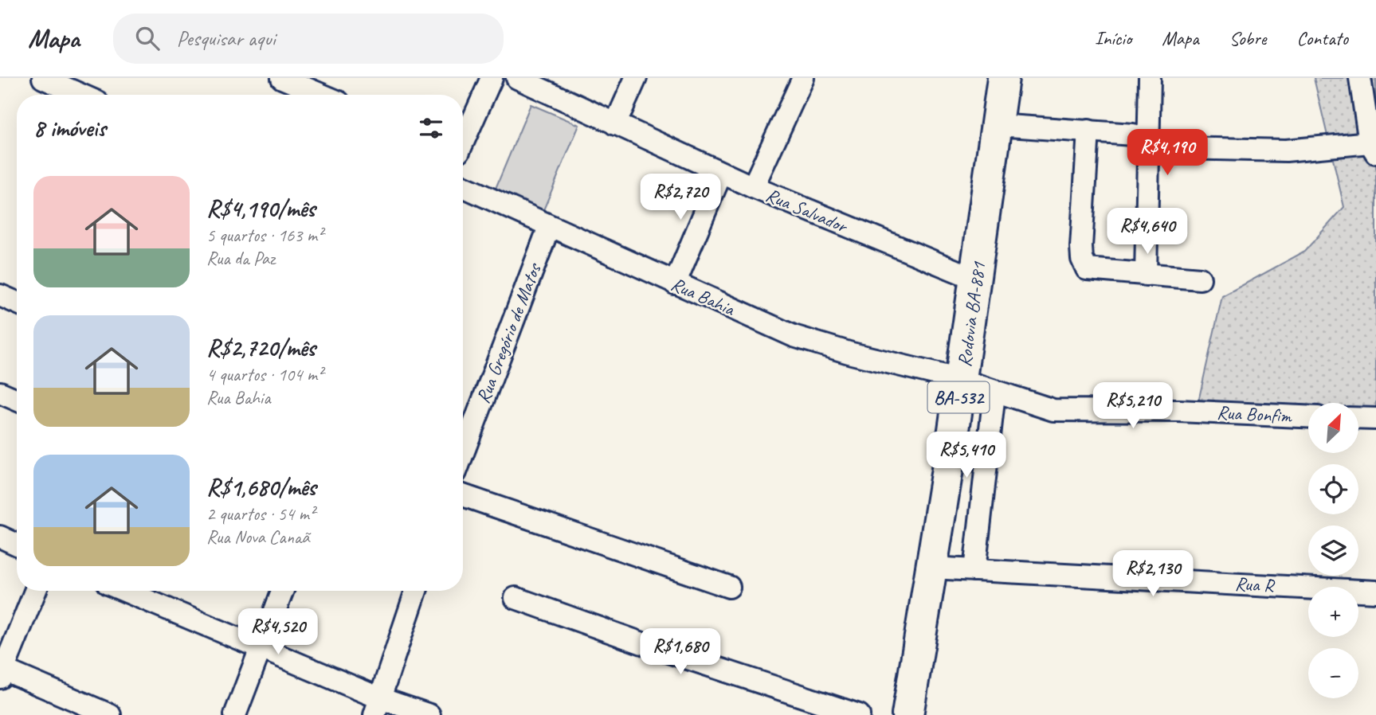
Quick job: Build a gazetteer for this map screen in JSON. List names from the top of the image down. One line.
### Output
{"streets":{"main road":["Rodovia BA-881","BA-532"],"street":["Rua Salvador","Rua Bahia","Rua Gregório de Matos","Rua Bonfim","Rua R"]},"crossings":[["Rua Salvador","Rodovia BA-881"],["Rua Bahia","Rodovia BA-881"],["Rua Bahia","Rua Gregório de Matos"],["Rua Bahia","Rua Bonfim"],["Rodovia BA-881","Rua Bonfim"],["Rodovia BA-881","Rua R"]],"north":"top right","page":{"header":"Mapa","search":"Pesquisar aqui","nav":["Início","Mapa","Sobre","Contato"],"heading":"8 imóveis","price":["R$4,190","R$2,720","R$4,640","R$5,210","R$5,410","R$2,130","R$4,520","R$1,680"],"list":[{"name":"R$4,190/mês","note":"5 quartos · 163 m² · Rua da Paz"},{"name":"R$2,720/mês","note":"4 quartos · 104 m² · Rua Bahia"},{"name":"R$1,680/mês","note":"2 quartos · 54 m² · Rua Nova Canaã"}],"map_buttons":["+","−"]}}
